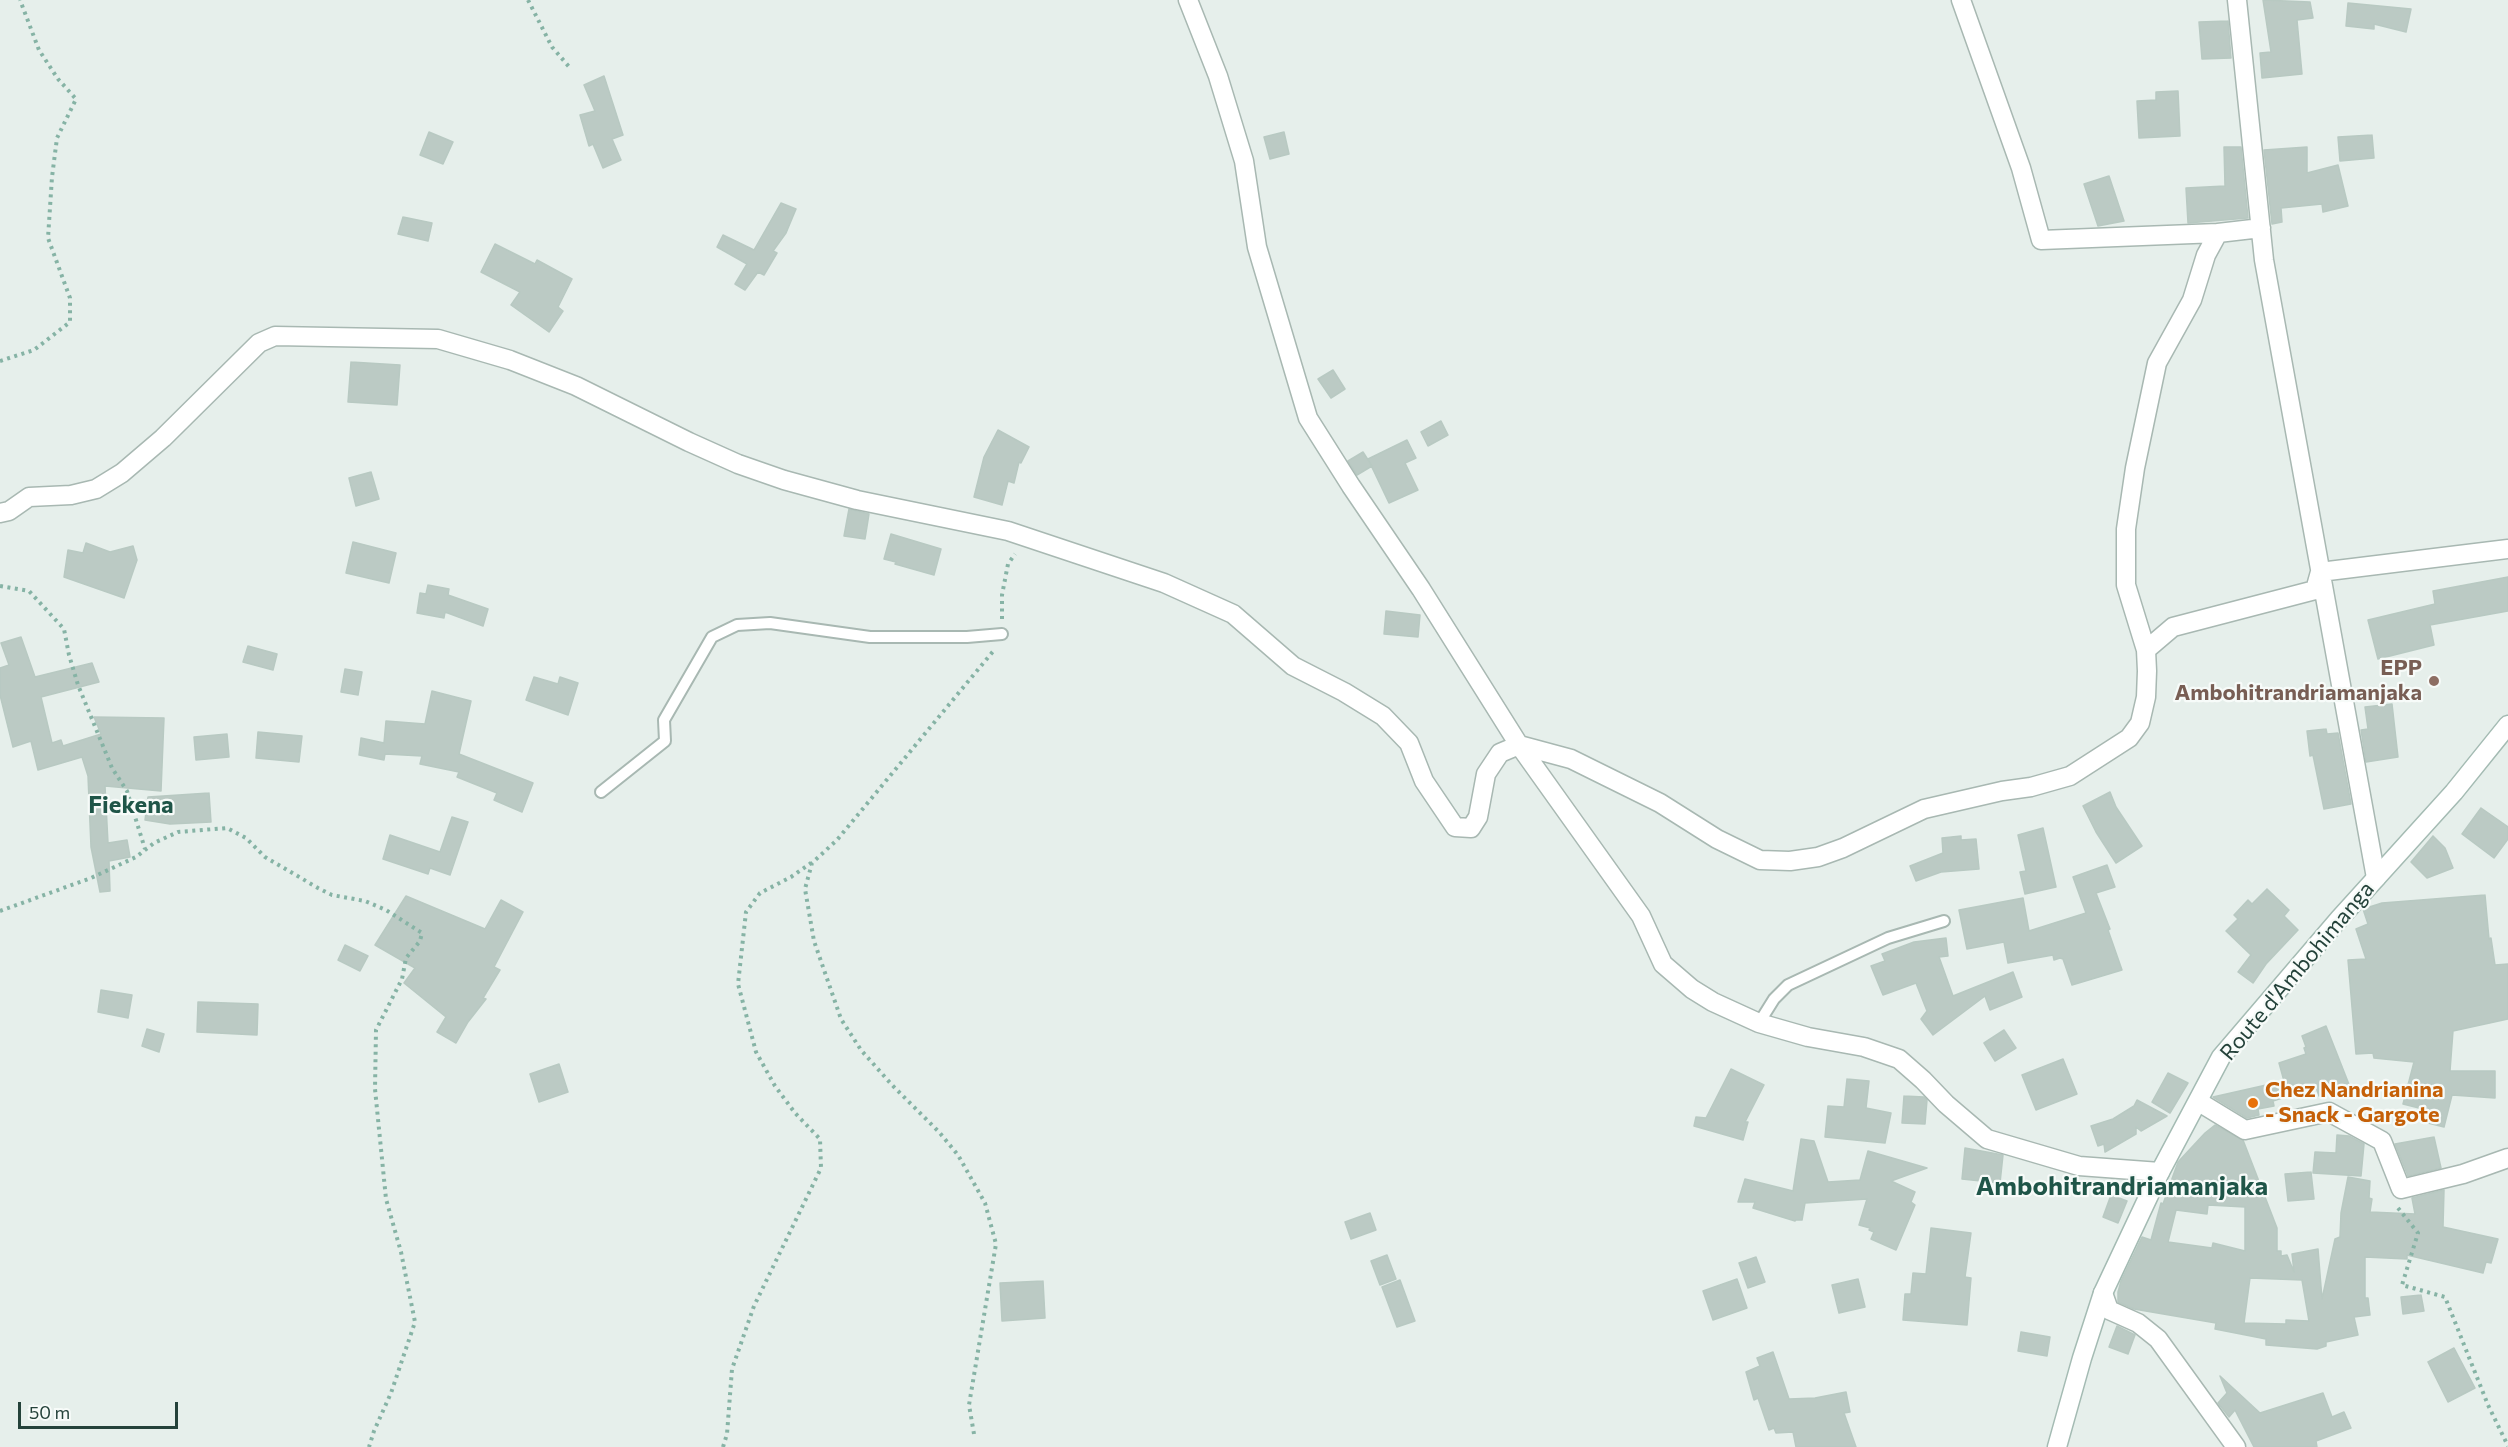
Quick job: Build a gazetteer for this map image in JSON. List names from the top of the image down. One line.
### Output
{"streets":{"street":["Route d'Ambohimanga"]},"districts":["Fiekena","Ambohitrandriamanjaka"],"places":["EPP Ambohitrandriamanjaka","Chez Nandrianina - Snack - Gargote"],"scale_bar":"50 m"}
